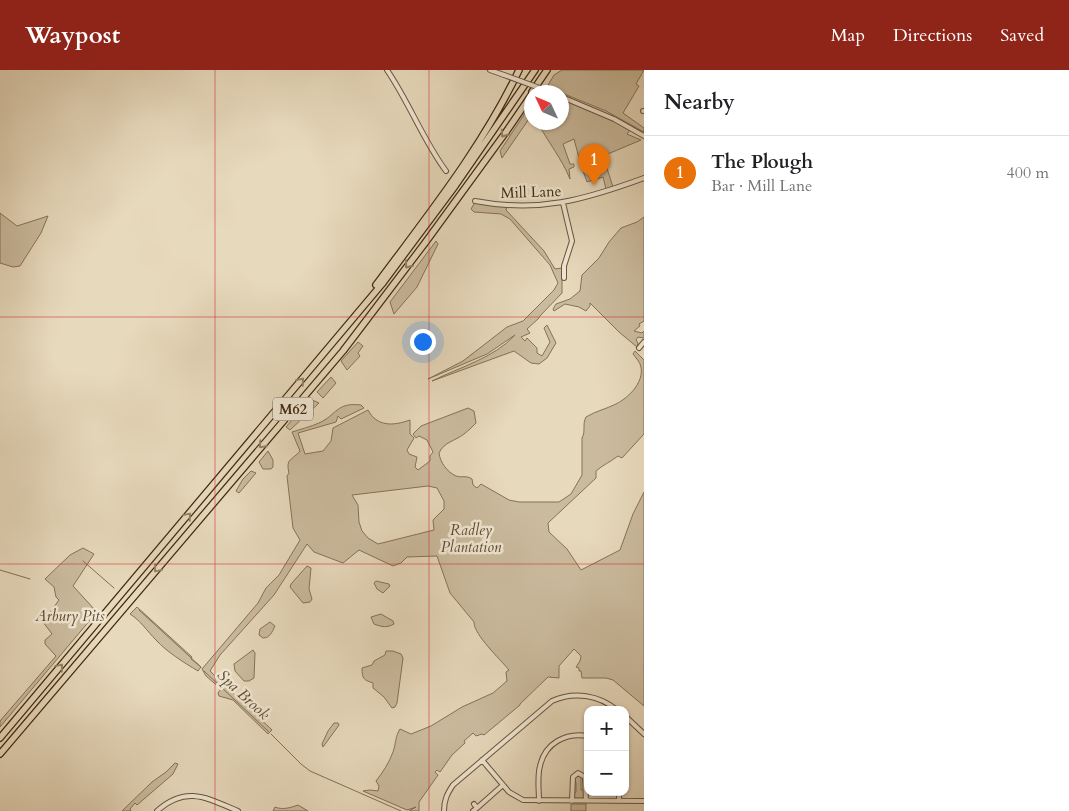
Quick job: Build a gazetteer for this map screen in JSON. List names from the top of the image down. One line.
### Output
{"streets":{"highway":["M62"],"street":["Mill Lane"]},"water":["Spa Brook"],"parks":["Radley Plantation","Arbury Pits"],"north":"top left","page":{"header":"Waypost","nav":["Map","Directions","Saved"],"heading":"Nearby","list":[{"mark":"1","name":"The Plough","note":"Bar · Mill Lane","value":"400 m"}],"pins":"1","map_buttons":["+","−"]}}
